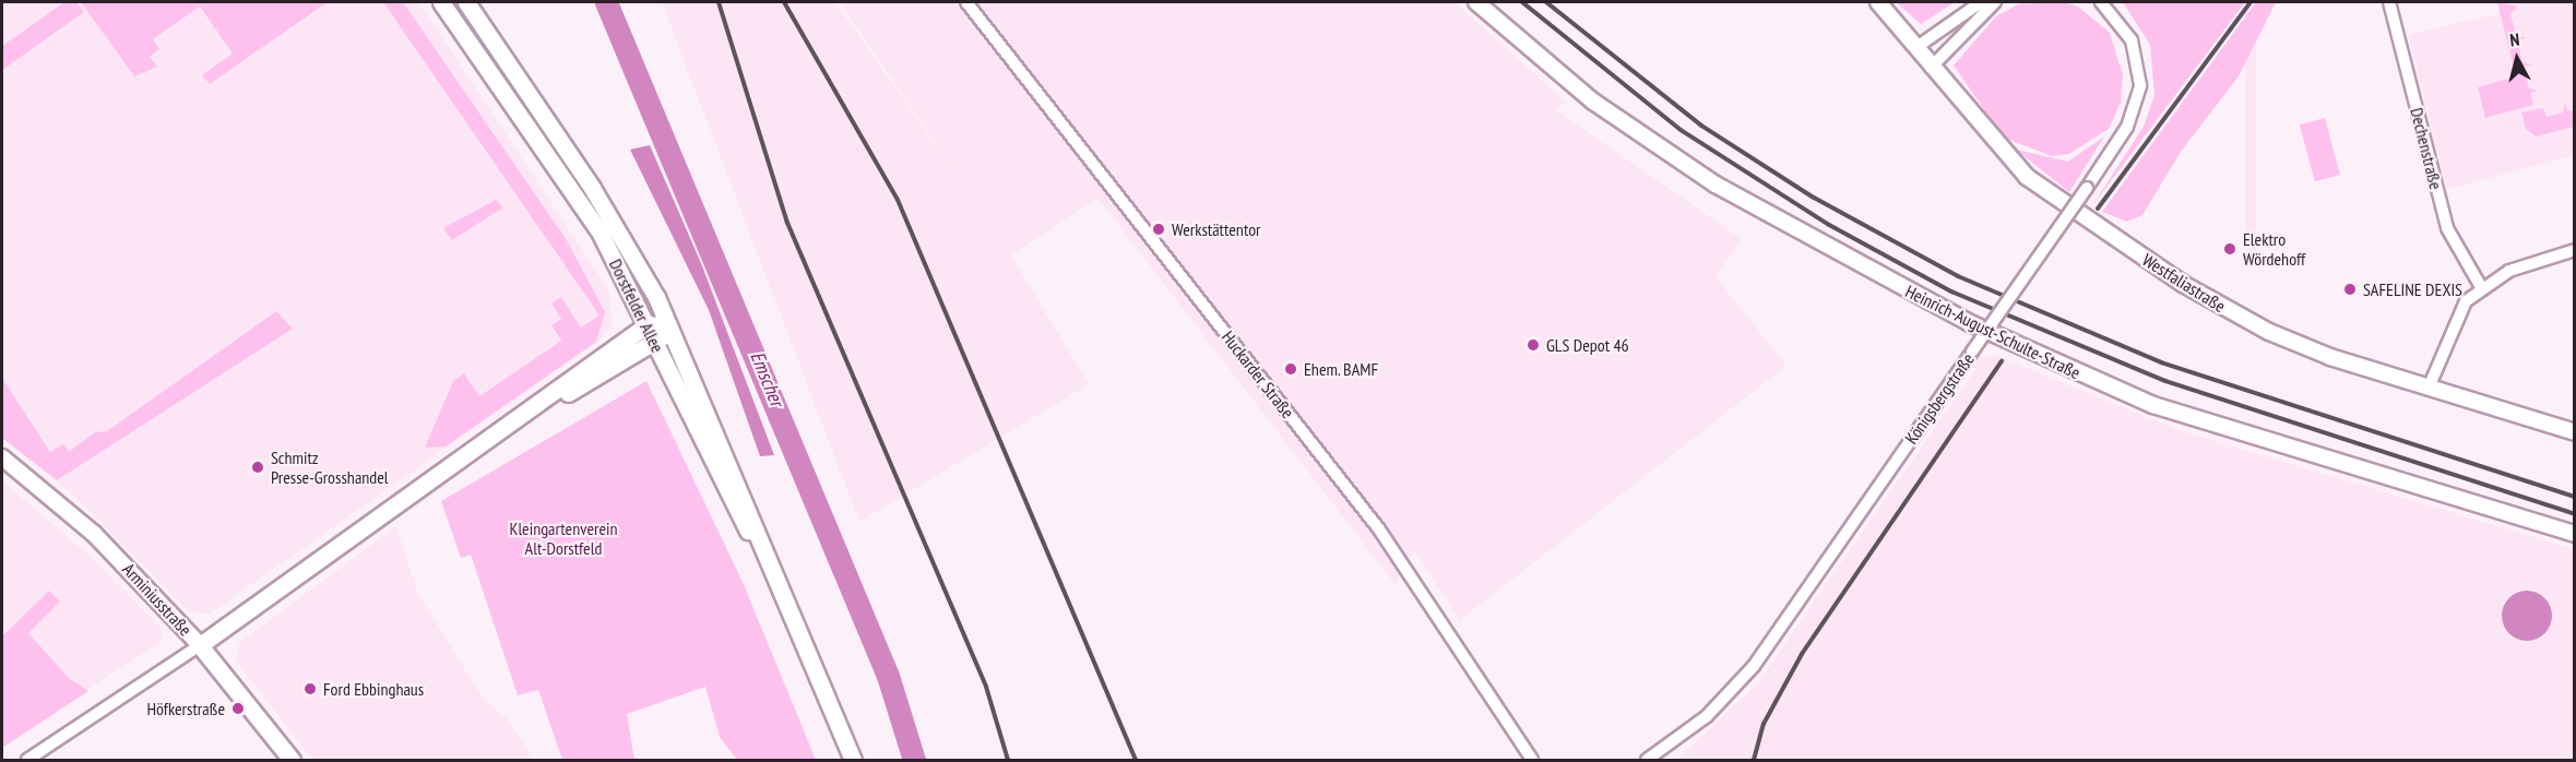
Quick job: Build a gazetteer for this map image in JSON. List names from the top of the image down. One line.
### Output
{"streets":{"main road":["Dorstfelder Allee","Arminiusstraße"],"street":["Dechenstraße","Westfaliastraße","Heinrich-August-Schulte-Straße","Huckarder Straße","Königsbergstraße"]},"water":["Emscher"],"parks":["Kleingartenverein Alt-Dorstfeld"],"places":["Werkstättentor","Elektro Wördehoff","SAFELINE DEXIS","GLS Depot 46","Ehem. BAMF","Schmitz Presse-Grosshandel","Ford Ebbinghaus","Höfkerstraße"],"north":"top"}
